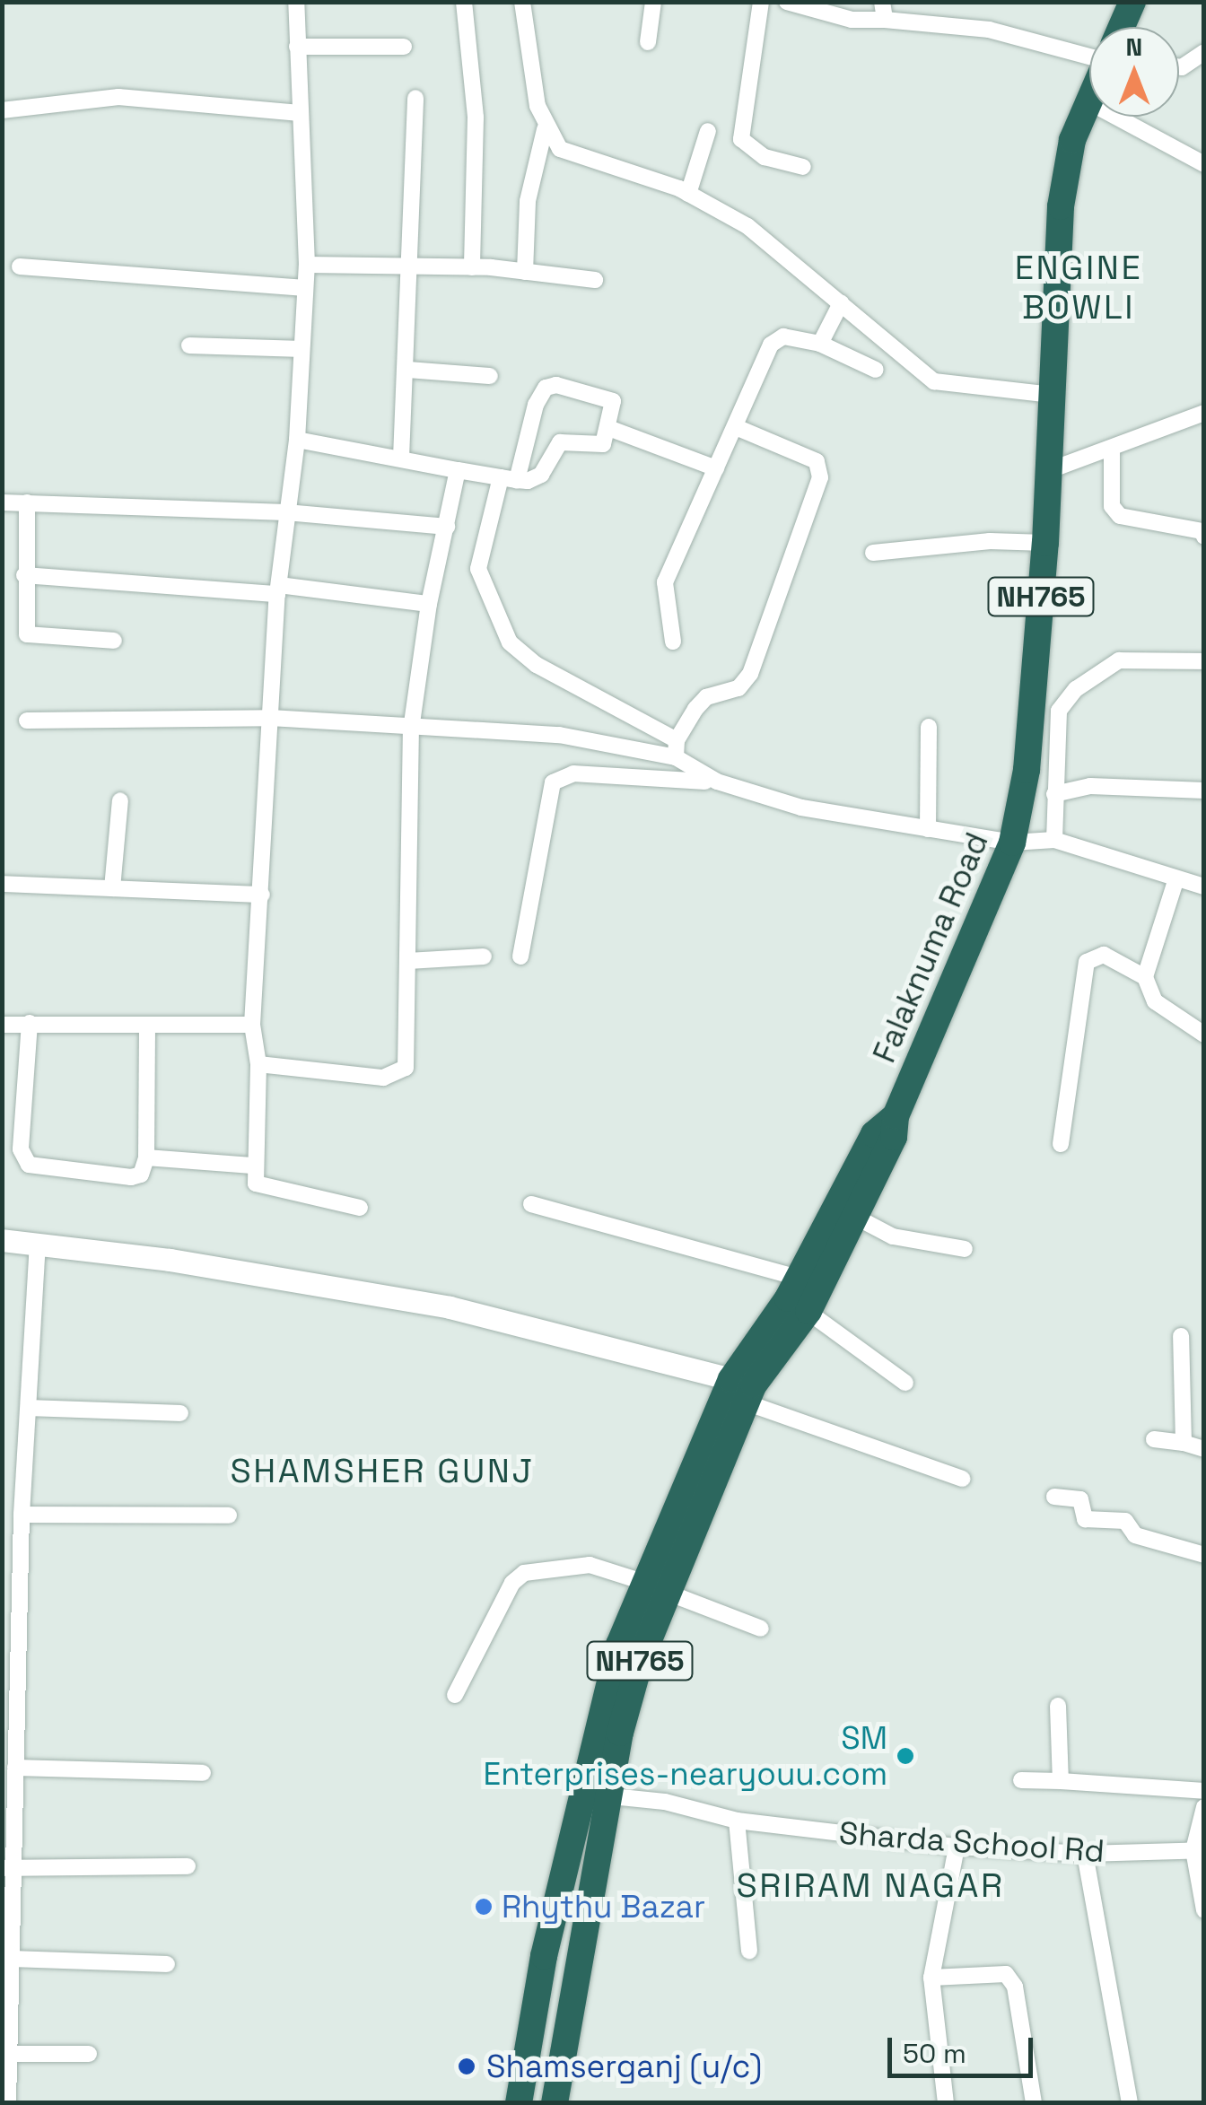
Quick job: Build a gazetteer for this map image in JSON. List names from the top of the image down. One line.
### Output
{"streets":{"highway":["NH765","Falaknuma Road"],"street":["Sharda School Rd"]},"crossings":[["Falaknuma Road","Sharda School Rd"]],"districts":["ENGINE BOWLI","SHAMSHER GUNJ","SRIRAM NAGAR"],"places":["SM Enterprises-nearyouu.com","Rhythu Bazar","Shamserganj (u/c)"],"scale_bar":"50 m","north":"top"}
